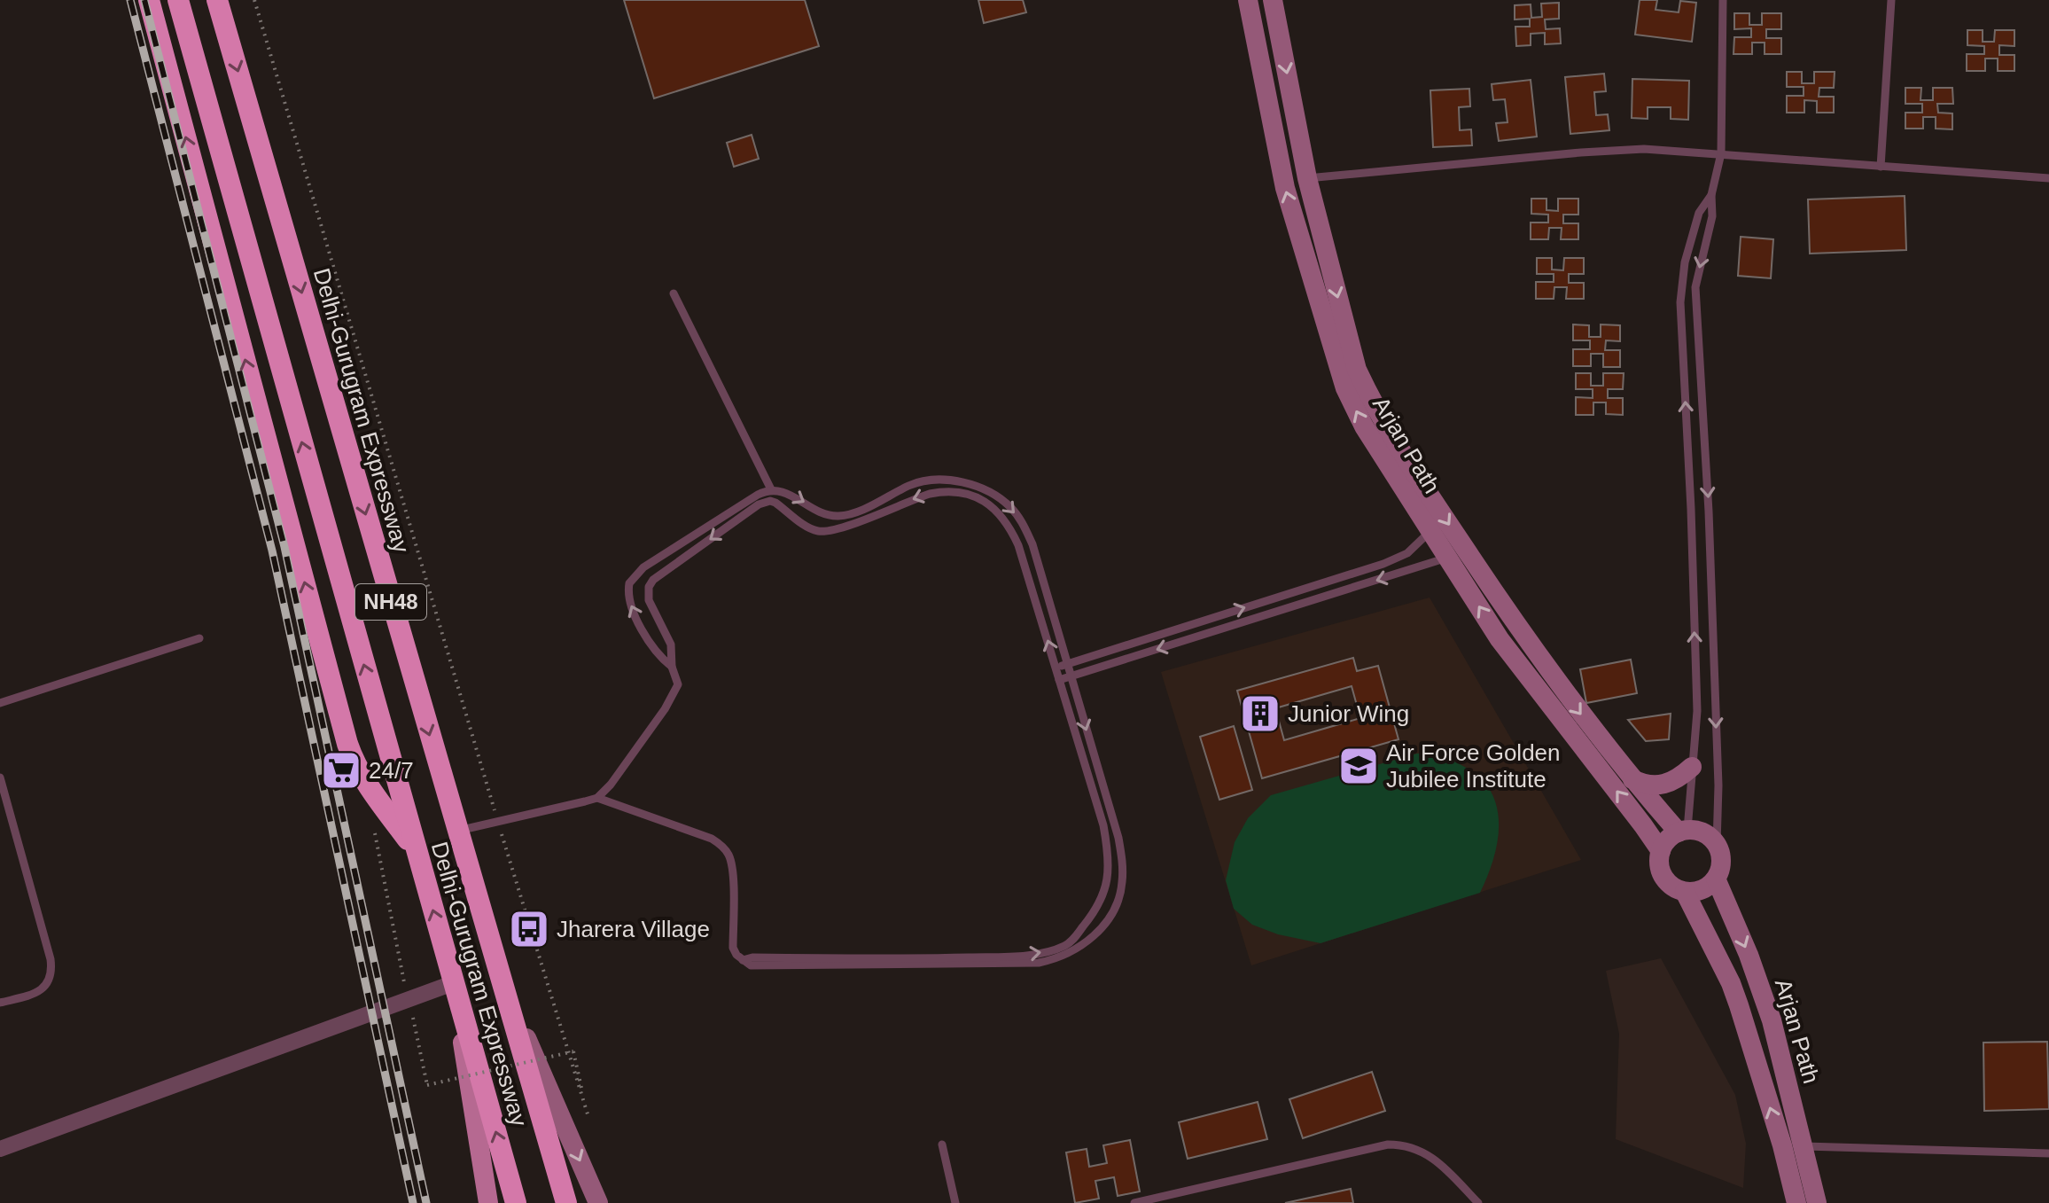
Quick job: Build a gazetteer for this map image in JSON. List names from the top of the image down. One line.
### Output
{"streets":{"highway":["Delhi-Gurugram Expressway","NH48"],"main road":["Arjan Path"]},"places":{"building":["Junior Wing"],"school or university":["Air Force Golden Jubilee Institute"],"supermarket":["24/7"],"bus stop":["Jharera Village"]}}
